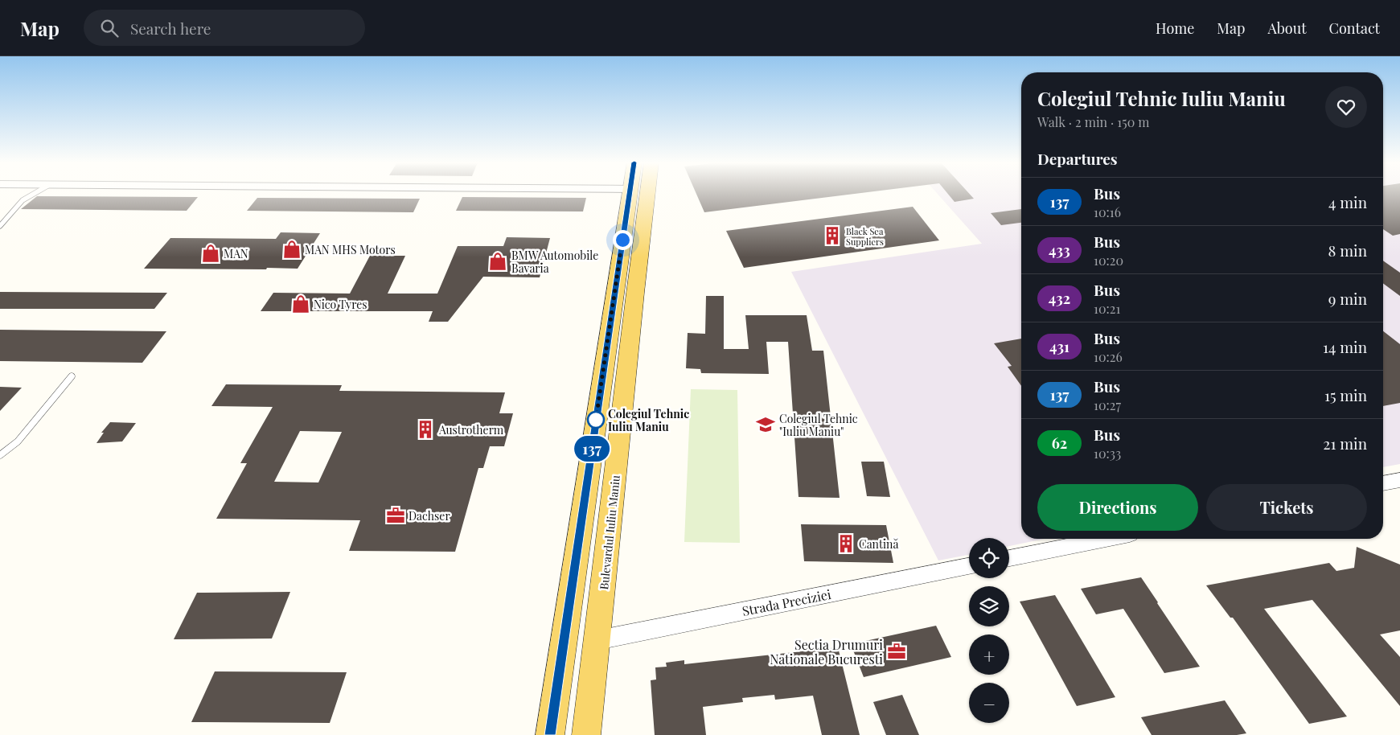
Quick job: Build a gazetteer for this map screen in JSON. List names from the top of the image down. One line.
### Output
{"streets":{"main road":["Bulevardul Iuliu Maniu"],"street":["Strada Preciziei"]},"crossings":[["Bulevardul Iuliu Maniu","Strada Preciziei"]],"places":{"building":["Black Sea Suppliers","Austrotherm","Cantină"],"shop":["MAN MHS Motors","MAN","BMW Automobile Bavaria","Nico Tyres"],"other":["Colegiul Tehnic Iuliu Maniu"],"school or university":["Colegiul Tehnic \"Iuliu Maniu\""],"office":["Dachser","Sectia Drumuri Nationale Bucuresti"]},"lines":["bus line 137"],"page":{"header":"Map","search":"Search here","nav":["Home","Map","About","Contact"],"on_map":"137","heading":[["Colegiul Tehnic Iuliu Maniu","Walk · 2 min · 150 m"],"Departures"],"list":[{"mark":"137","name":"Bus","note":"10:16","value":"4 min"},{"mark":"433","name":"Bus","note":"10:20","value":"8 min"},{"mark":"432","name":"Bus","note":"10:21","value":"9 min"},{"mark":"431","name":"Bus","note":"10:26","value":"14 min"},{"mark":"137","name":"Bus","note":"10:27","value":"15 min"},{"mark":"62","name":"Bus","note":"10:33","value":"21 min"}],"buttons":["Directions","Tickets"],"map_buttons":["+","−"]}}
